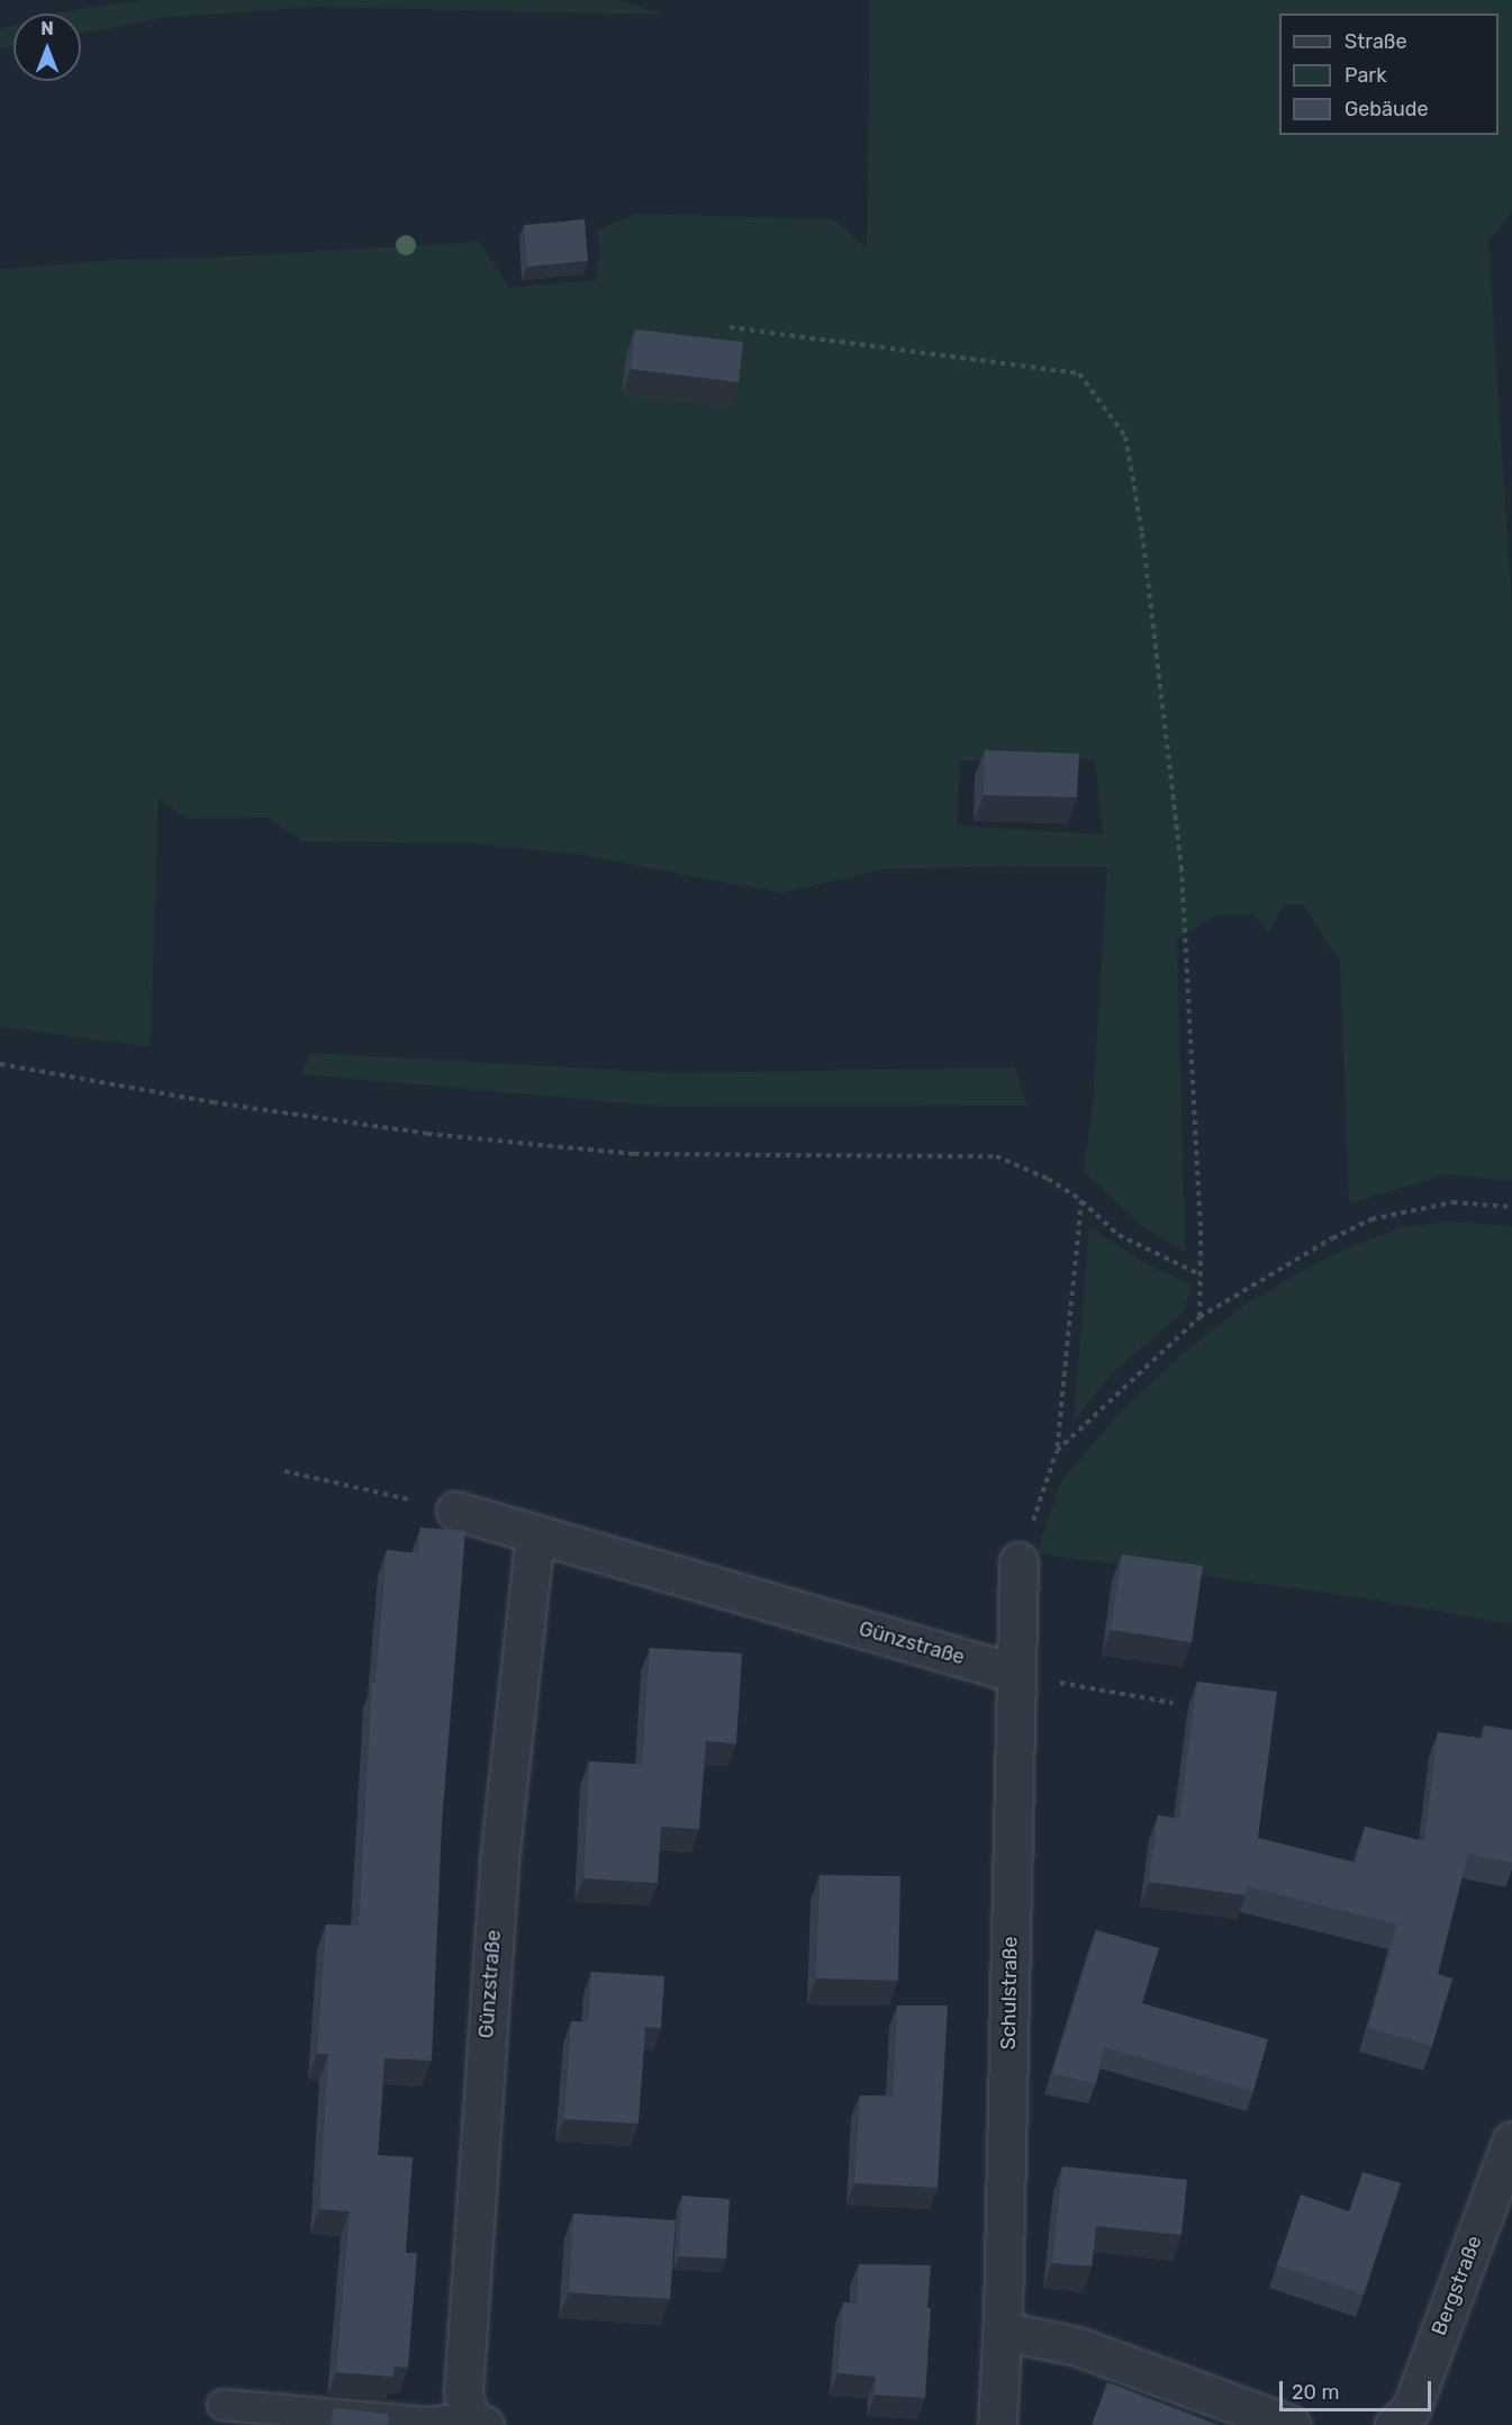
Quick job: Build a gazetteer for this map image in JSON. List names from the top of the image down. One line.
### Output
{"streets":{"street":["Günzstraße","Schulstraße","Bergstraße"]},"crossings":[["Günzstraße","Schulstraße"]],"legend":["Straße","Park","Gebäude"],"scale_bar":"20 m","north":"top"}
